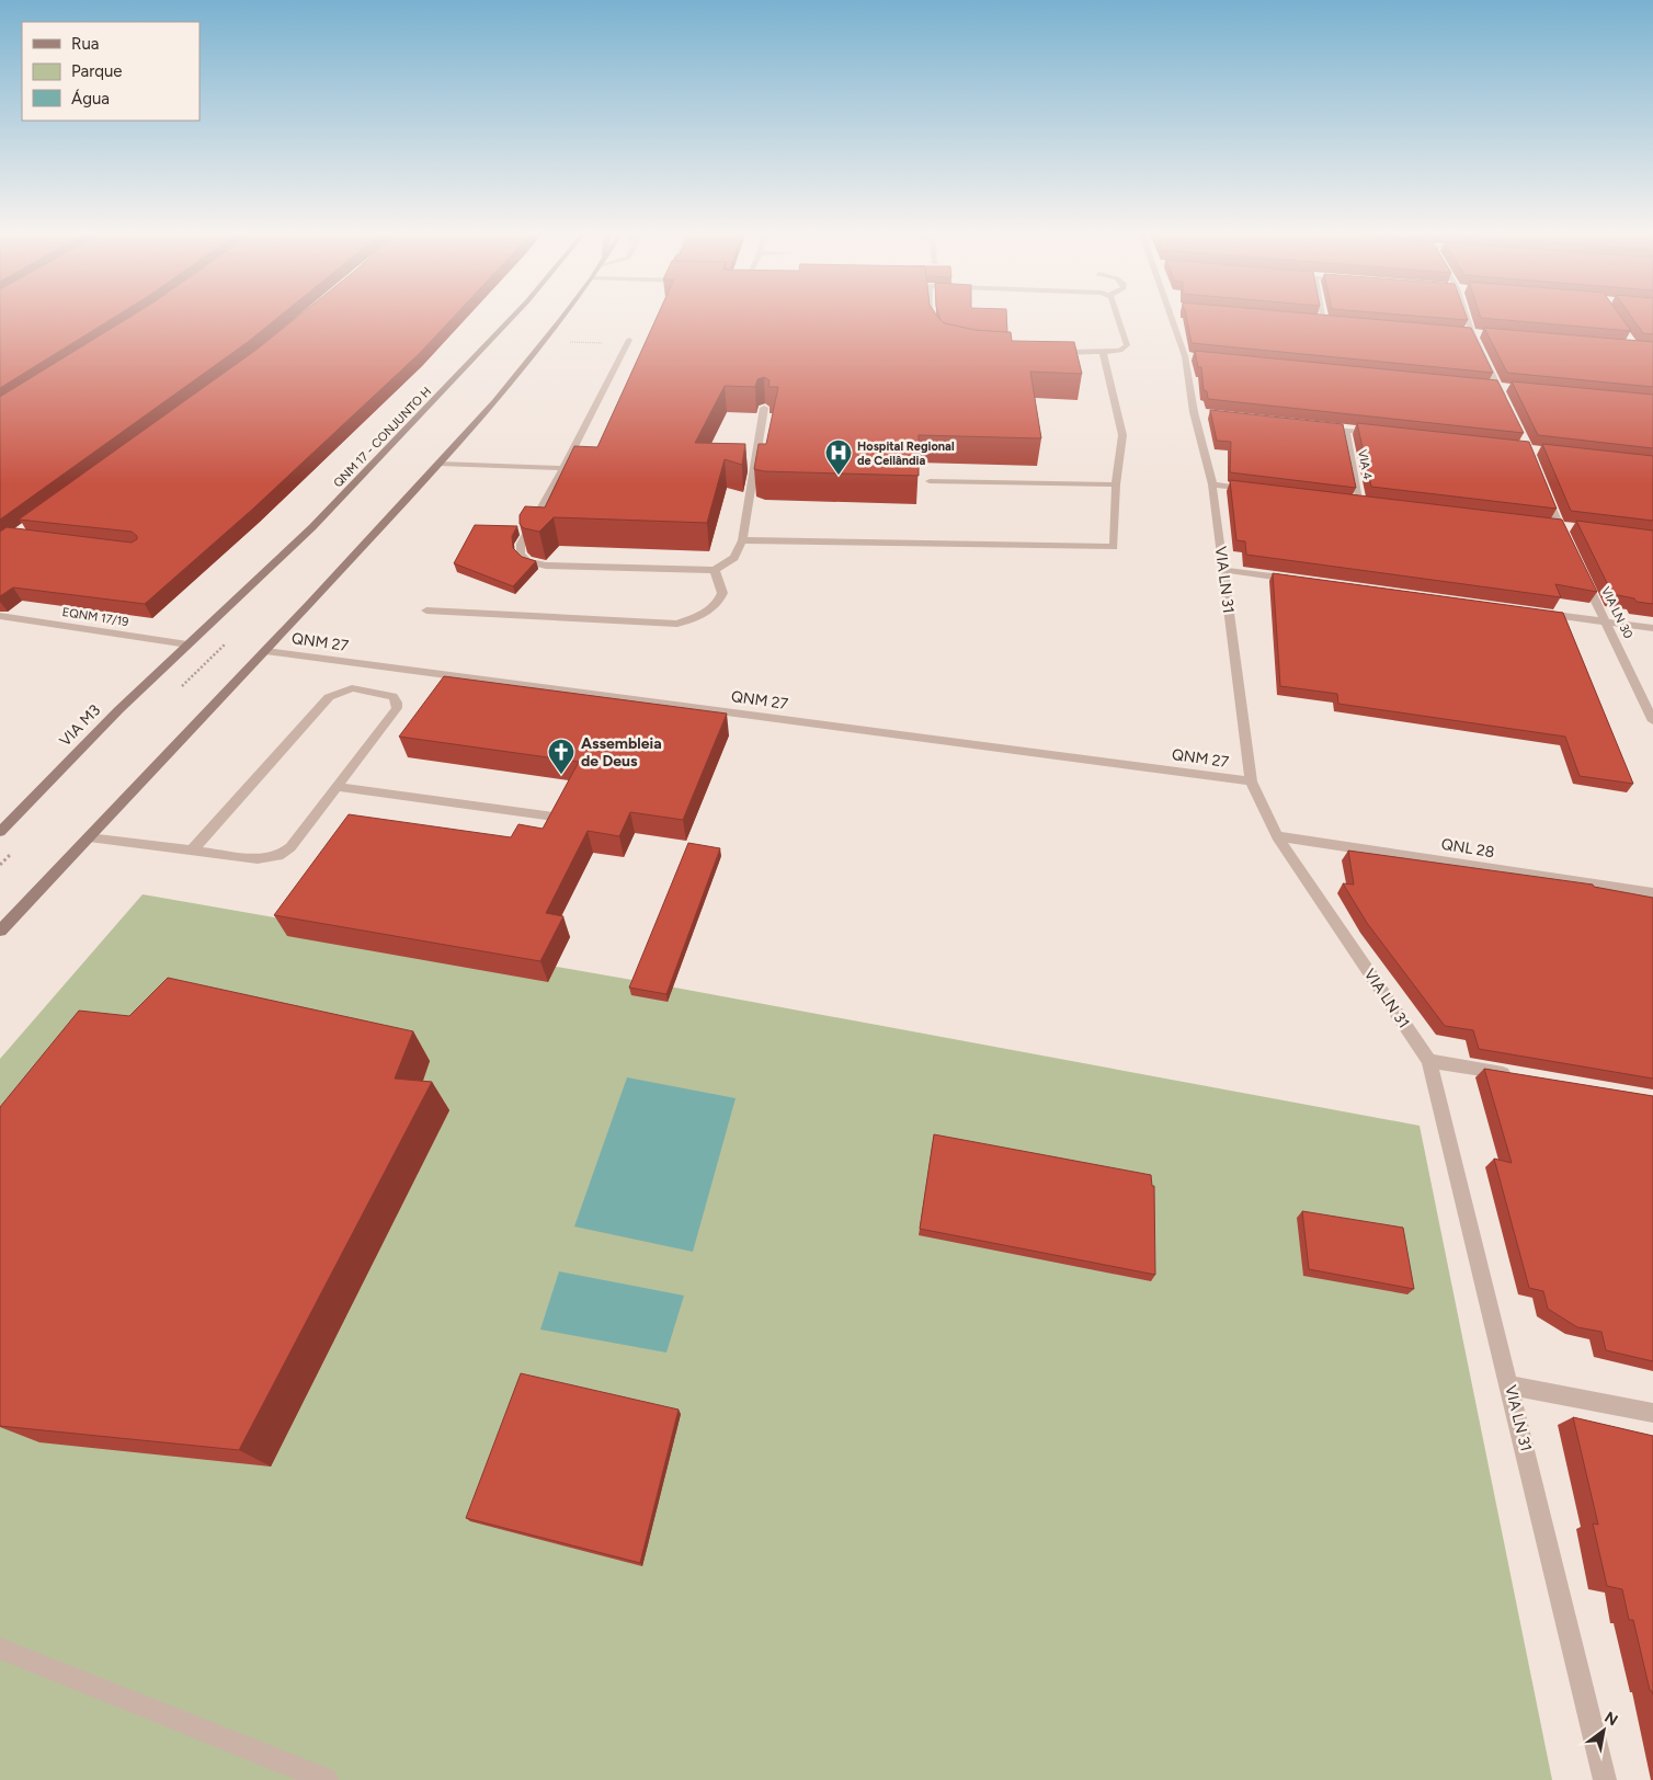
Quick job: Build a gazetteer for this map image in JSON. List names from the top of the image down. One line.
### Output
{"streets":{"main road":["QNM 17 - CONJUNTO H","QNM 27","VIA M3"],"street":["VIA 4","VIA LN 31","VIA LN 30","EQNM 17/19","QNL 28"]},"crossings":[["QNM 17 - CONJUNTO H","EQNM 17/19"],["QNM 17 - CONJUNTO H","VIA M3"],["VIA LN 31","QNM 27"],["VIA LN 31","QNL 28"],["EQNM 17/19","VIA M3"]],"places":{"hospital":["Hospital Regional de Ceilândia"],"church":["Assembleia de Deus"]},"legend":["Rua","Parque","Água"],"north":"top right"}
